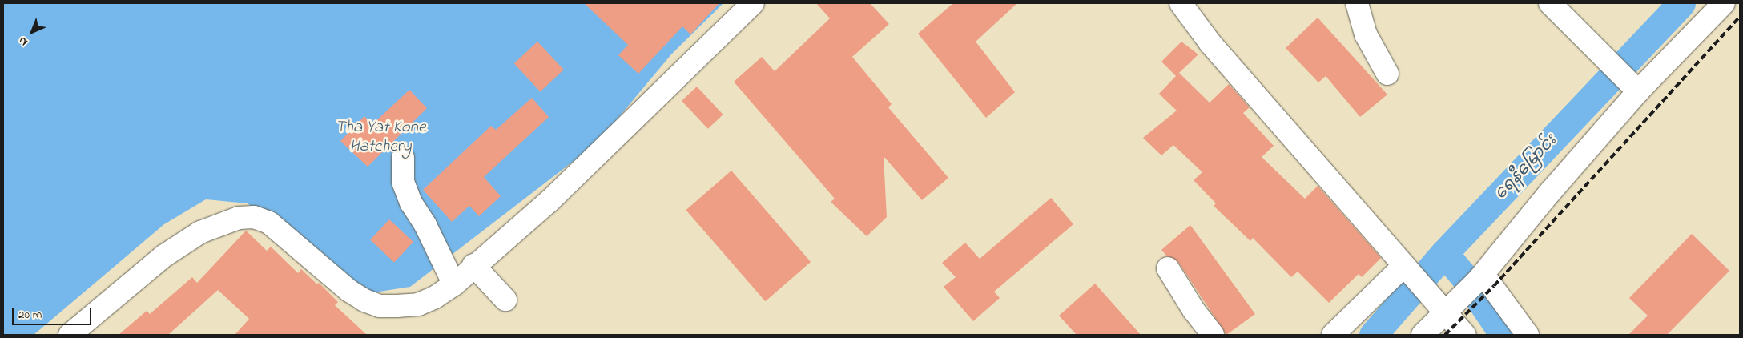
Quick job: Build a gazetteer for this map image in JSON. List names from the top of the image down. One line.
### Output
{"water":["Tha Yat Kone Hatchery","ရေနီမြောင်း"],"scale_bar":"20 m","north":"bottom left"}
